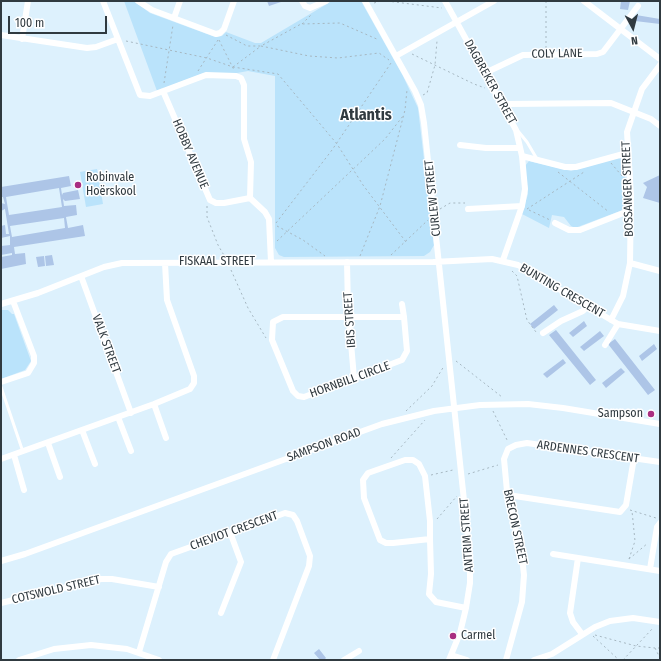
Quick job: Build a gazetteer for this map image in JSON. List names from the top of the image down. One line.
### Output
{"streets":{"street":["COLY LANE","DAGBREKER STREET","HOBBY AVENUE","BOSSANGER STREET","CURLEW STREET","FISKAAL STREET","BUNTING CRESCENT","IBIS STREET","VALK STREET","HORNBILL CIRCLE","SAMPSON ROAD","ARDENNES CRESCENT","BRECON STREET","CHEVIOT CRESCENT","ANTRIM STREET","COTSWOLD STREET"]},"crossings":[["COLY LANE","DAGBREKER STREET"],["DAGBREKER STREET","BUNTING CRESCENT"],["BOSSANGER STREET","BUNTING CRESCENT"],["CURLEW STREET","FISKAAL STREET"],["CURLEW STREET","BUNTING CRESCENT"],["CURLEW STREET","SAMPSON ROAD"],["CURLEW STREET","ANTRIM STREET"],["FISKAAL STREET","BUNTING CRESCENT"],["FISKAAL STREET","IBIS STREET"],["FISKAAL STREET","VALK STREET"],["IBIS STREET","HORNBILL CIRCLE"],["SAMPSON ROAD","ANTRIM STREET"],["ARDENNES CRESCENT","BRECON STREET"],["CHEVIOT CRESCENT","COTSWOLD STREET"]],"districts":["Atlantis"],"places":["Robinvale Hoërskool","Sampson","Carmel"],"scale_bar":"100 m","north":"bottom"}
